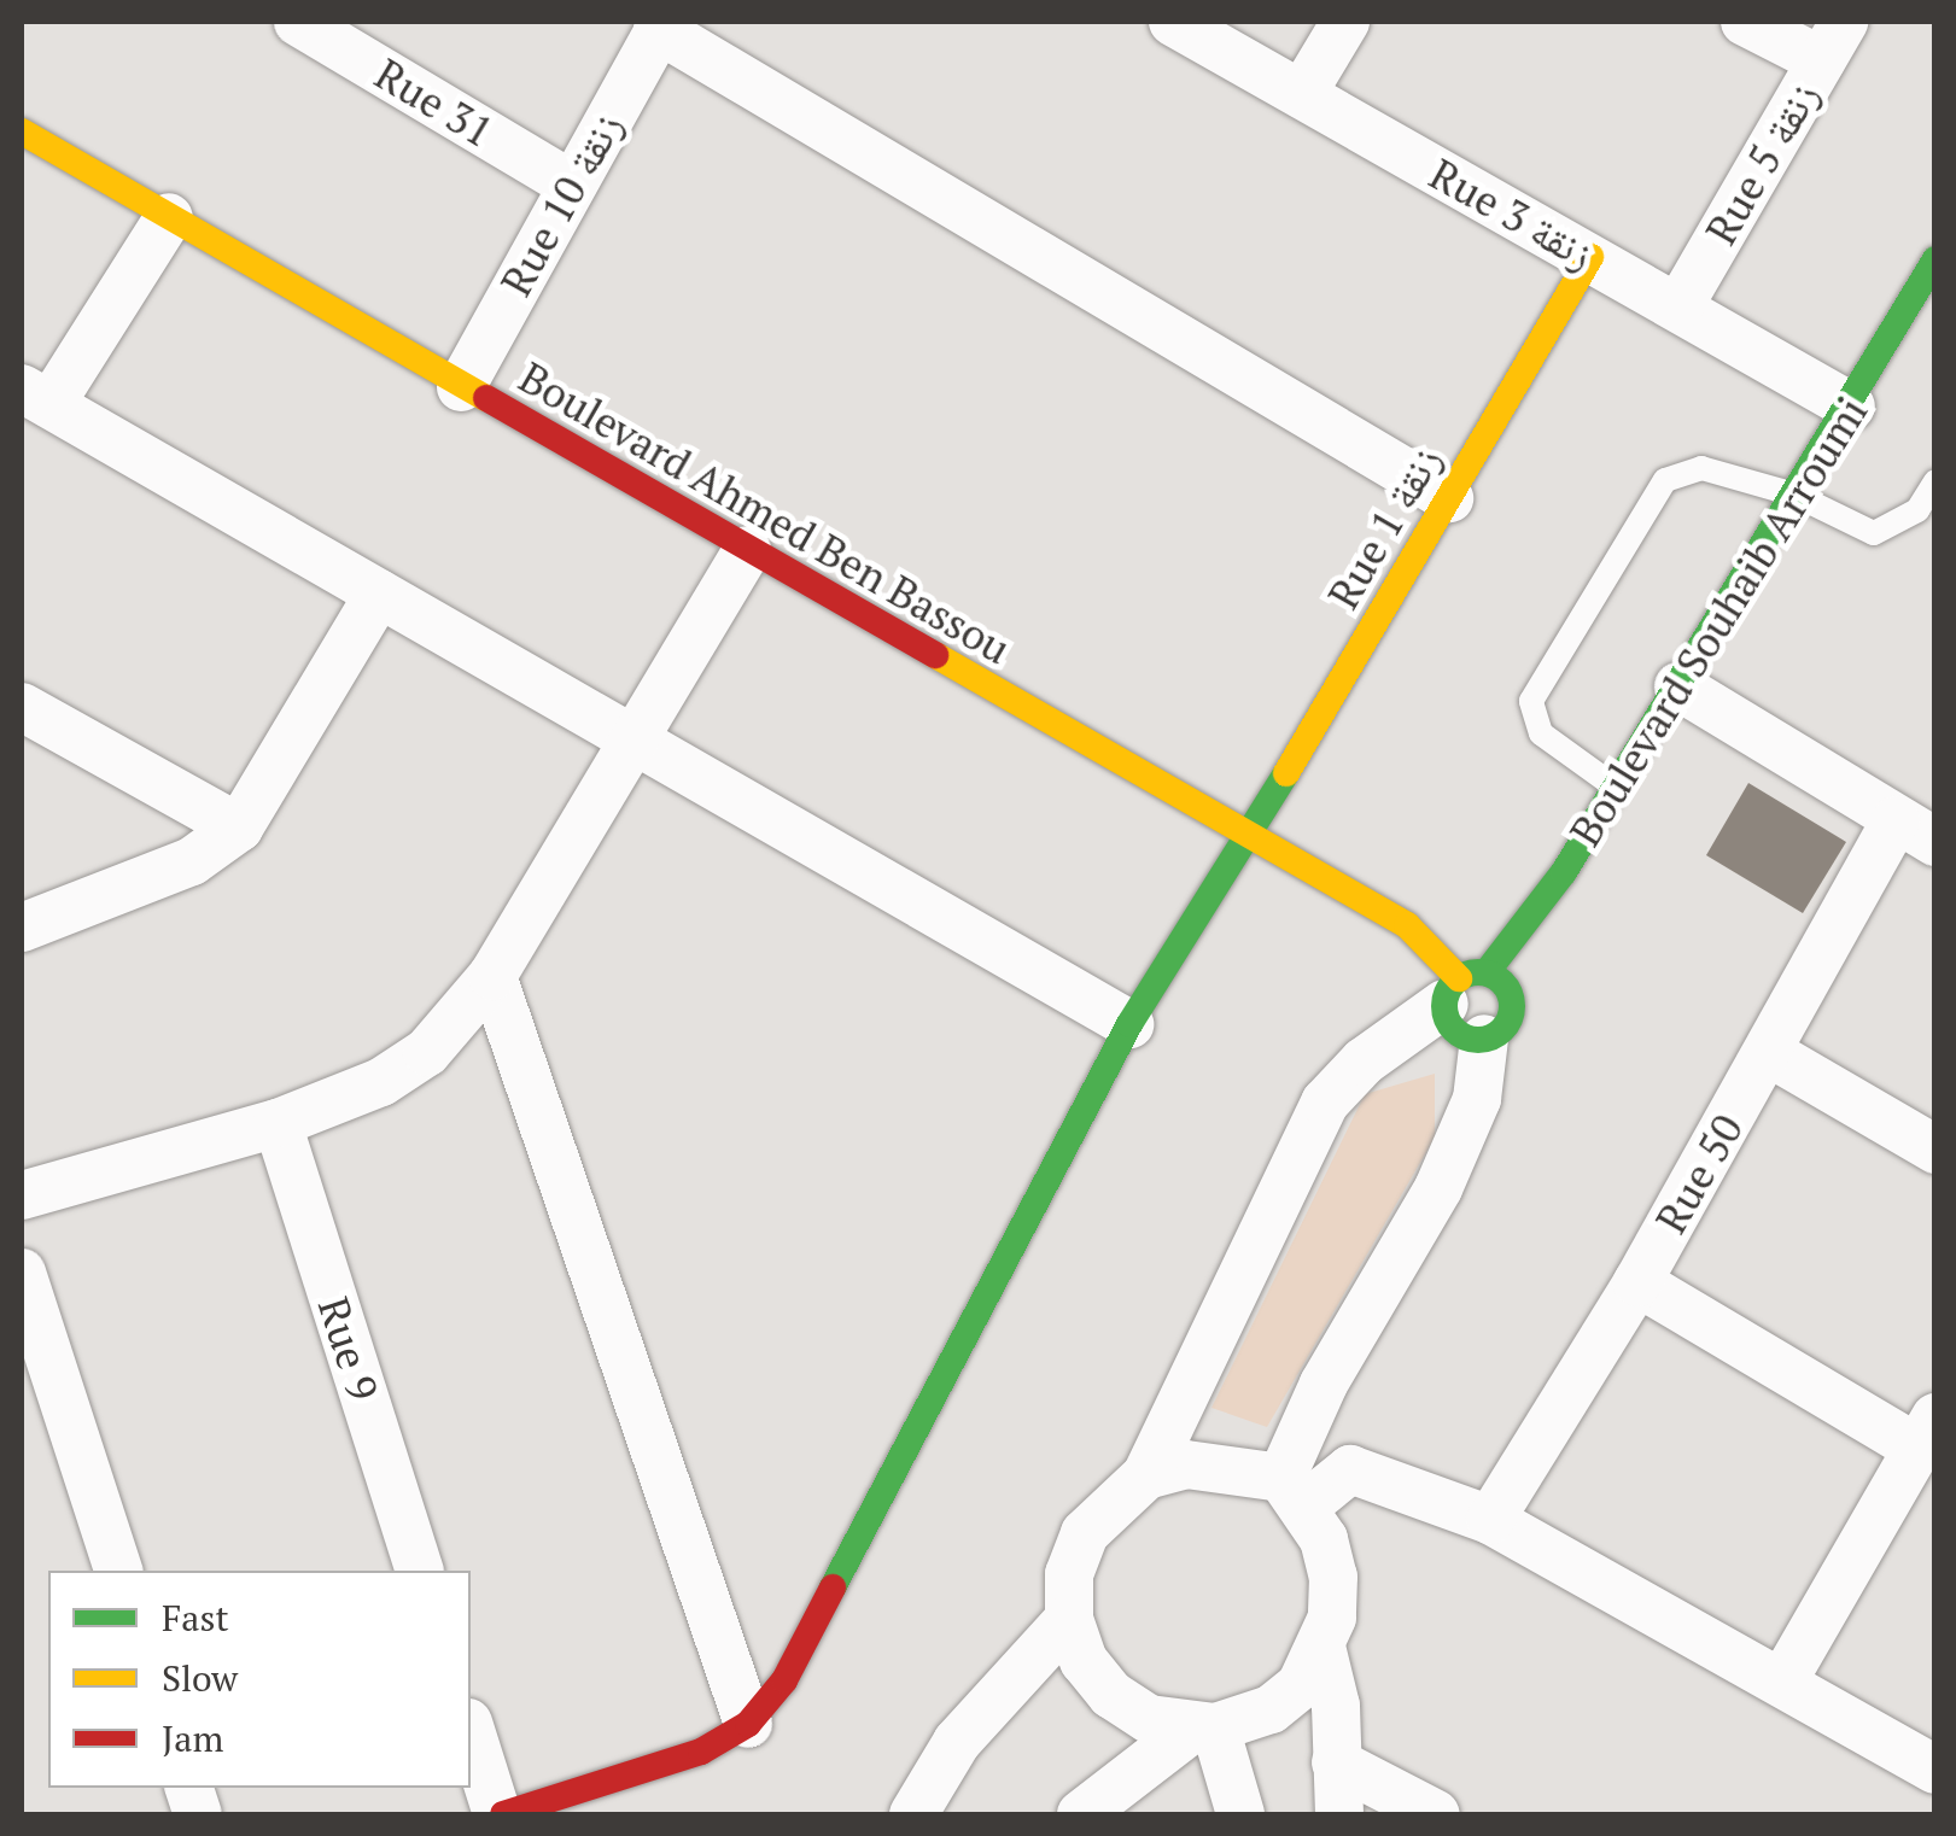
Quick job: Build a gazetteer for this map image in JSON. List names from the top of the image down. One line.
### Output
{"streets":{"street":["Rue 31","Rue 5 زنقة","Rue 10 زنقة","Rue 3 زنقة","Boulevard Ahmed Ben Bassou","Rue 1 زنقة","Boulevard Souhaib Arroumi","Rue 50","Rue 9"]},"crossings":[["Rue 31","Rue 10 زنقة"],["Rue 5 زنقة","Rue 3 زنقة"],["Rue 10 زنقة","Boulevard Ahmed Ben Bassou"],["Rue 3 زنقة","Rue 1 زنقة"],["Rue 3 زنقة","Boulevard Souhaib Arroumi"],["Boulevard Ahmed Ben Bassou","Rue 1 زنقة"],["Boulevard Ahmed Ben Bassou","Boulevard Souhaib Arroumi"]],"legend":["Fast","Slow","Jam"]}
